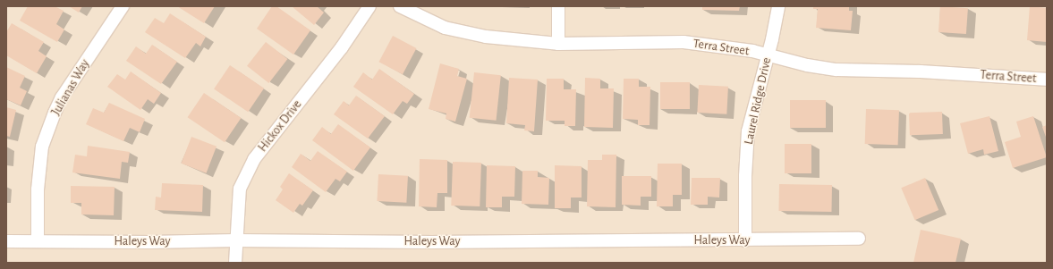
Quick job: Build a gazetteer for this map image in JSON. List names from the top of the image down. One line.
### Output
{"streets":{"street":["Terra Street","Julianas Way","Laurel Ridge Drive","Hickox Drive","Haleys Way"]},"crossings":[["Terra Street","Laurel Ridge Drive"],["Julianas Way","Haleys Way"],["Laurel Ridge Drive","Haleys Way"],["Hickox Drive","Haleys Way"]]}
